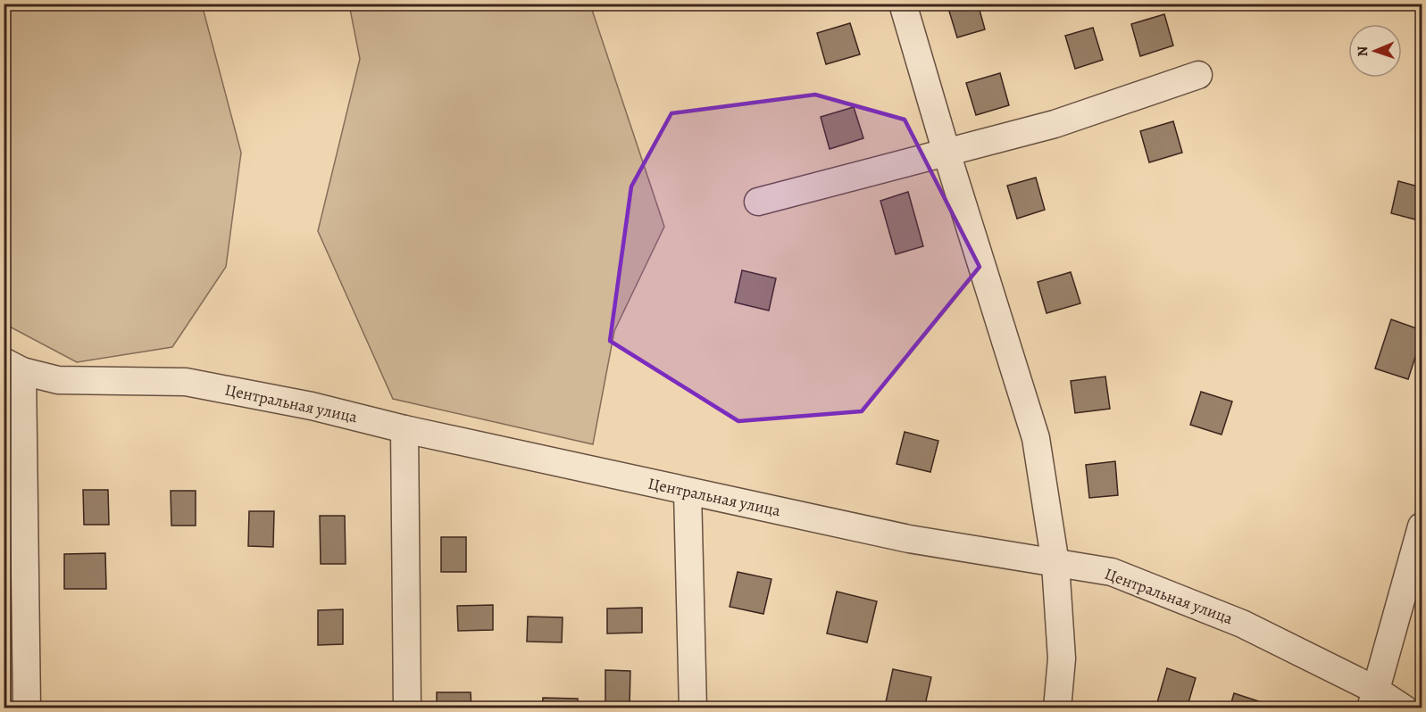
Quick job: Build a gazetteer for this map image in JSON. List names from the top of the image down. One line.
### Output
{"streets":{"street":["Центральная улица"]},"north":"left"}
